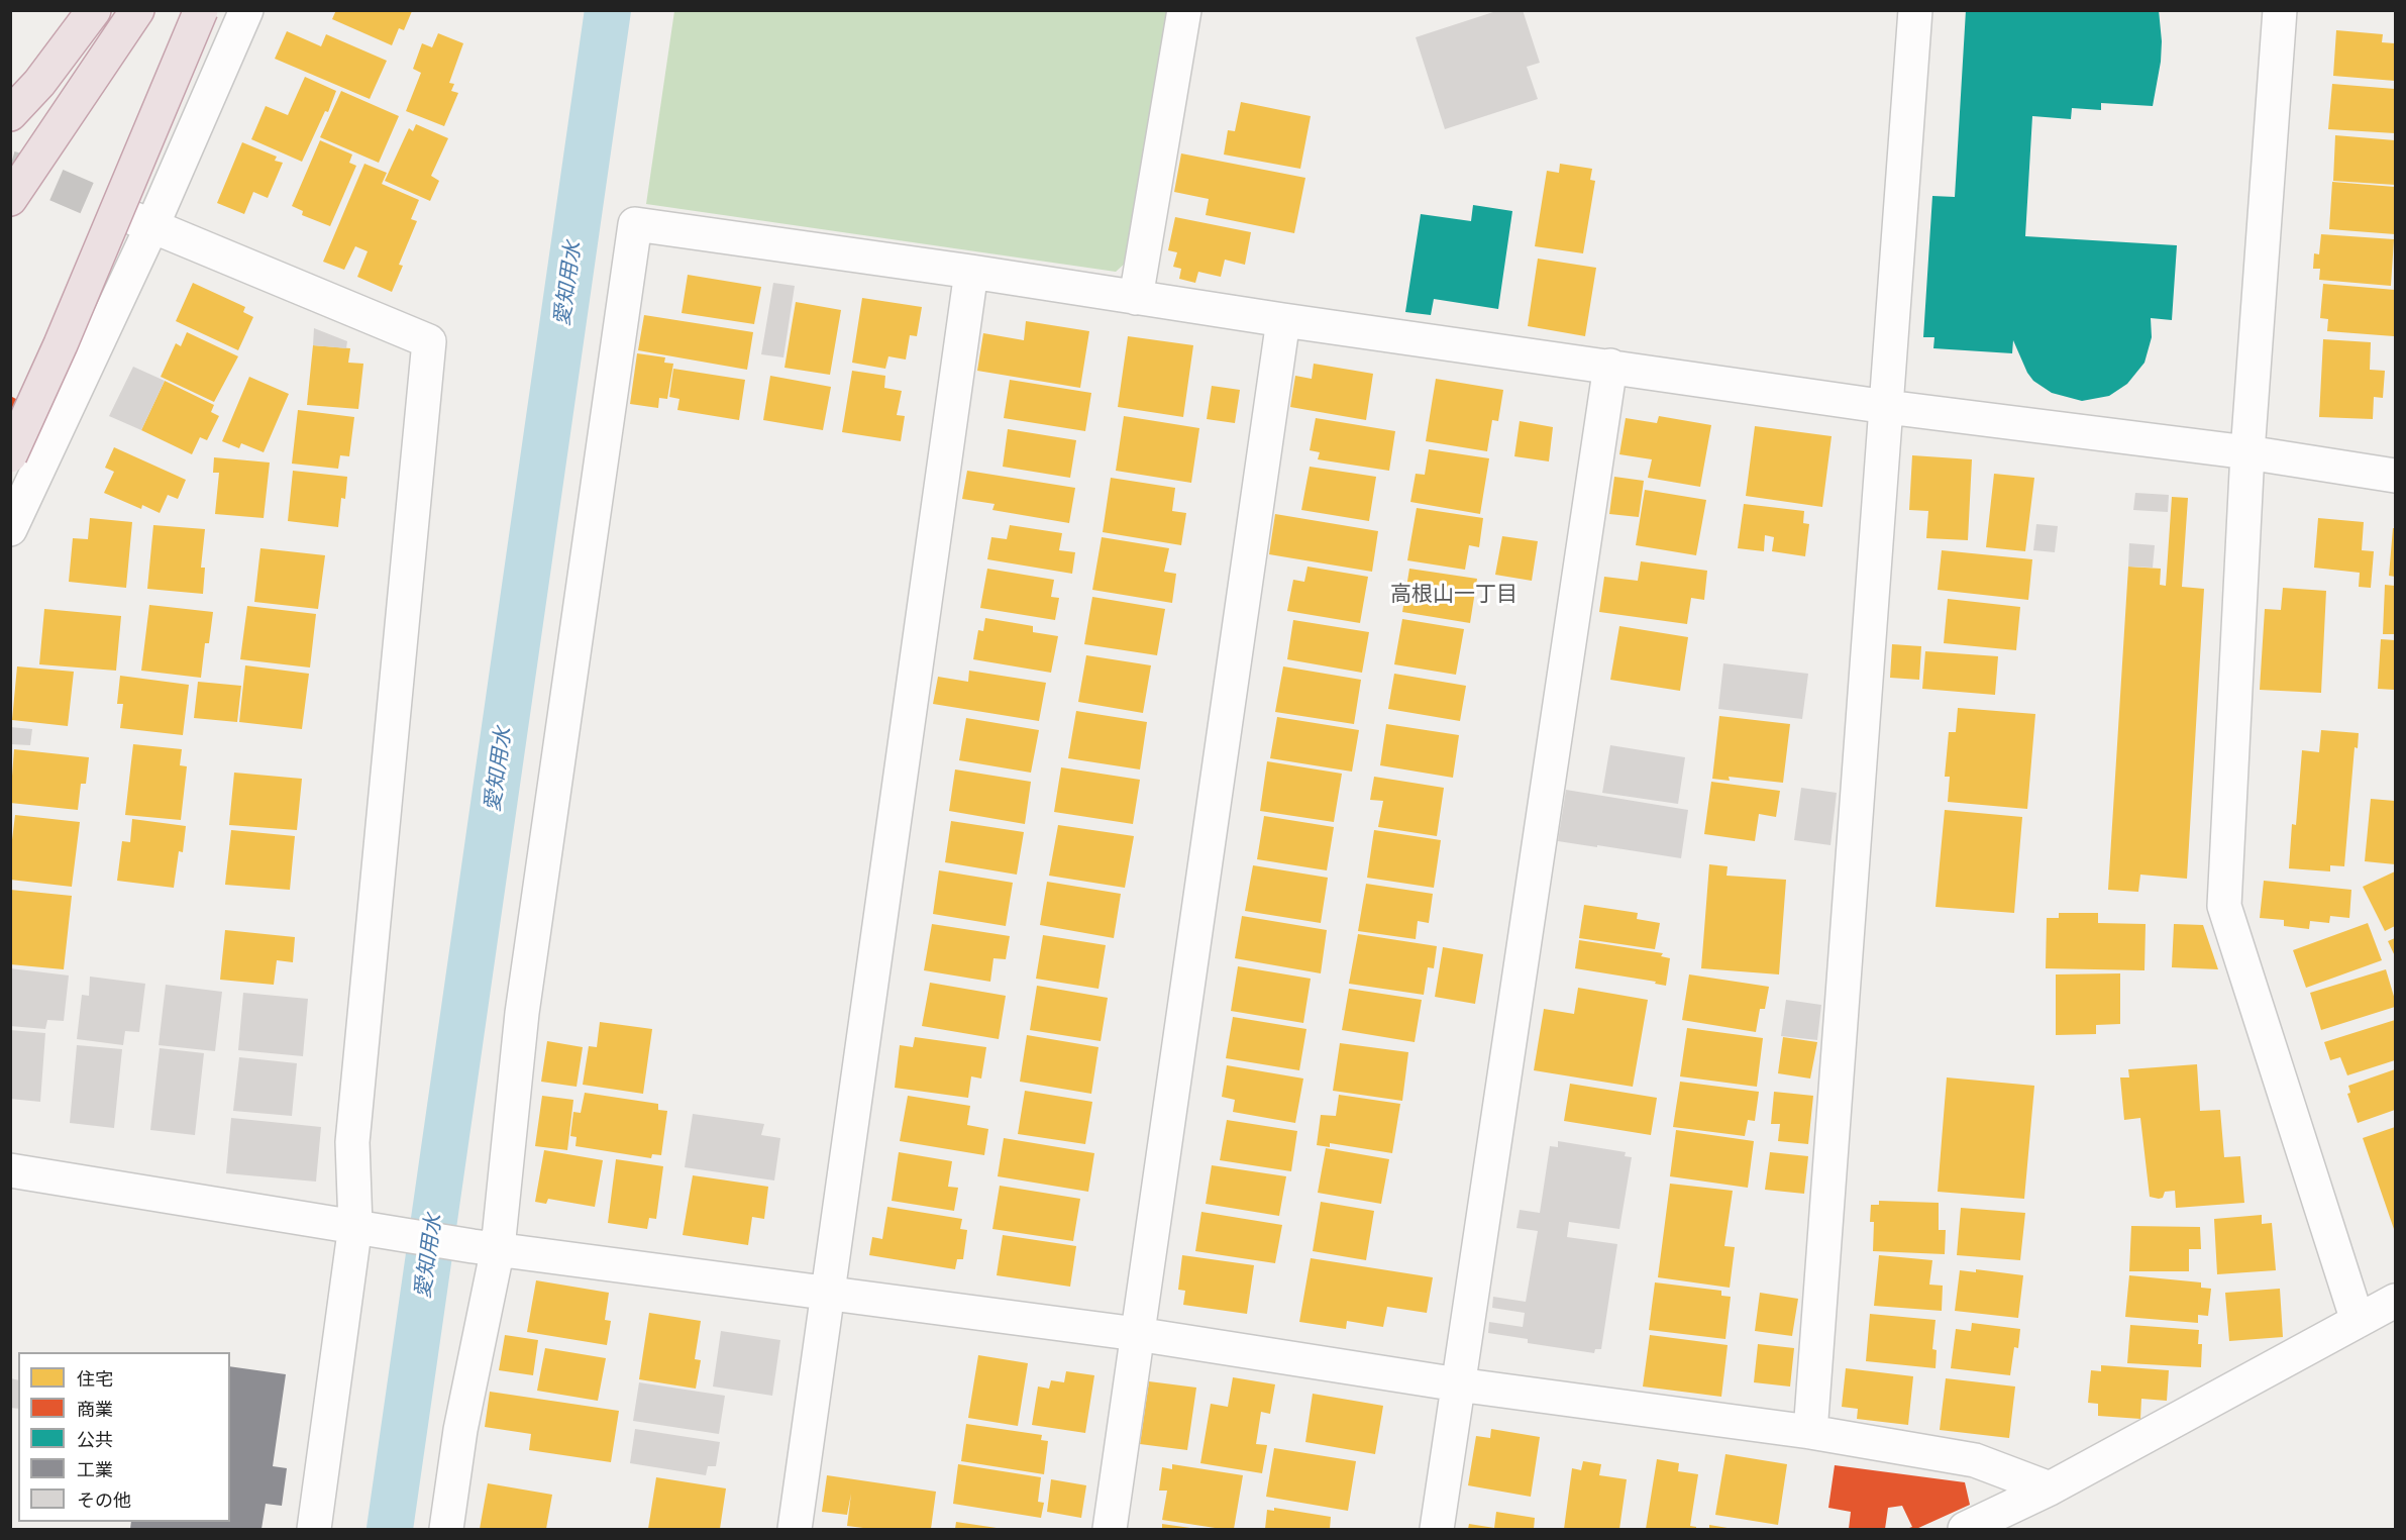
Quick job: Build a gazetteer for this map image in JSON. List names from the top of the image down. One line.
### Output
{"districts":["高根山一丁目"],"water":["愛知用水"],"legend":["住宅","商業","公共","工業","その他"]}
